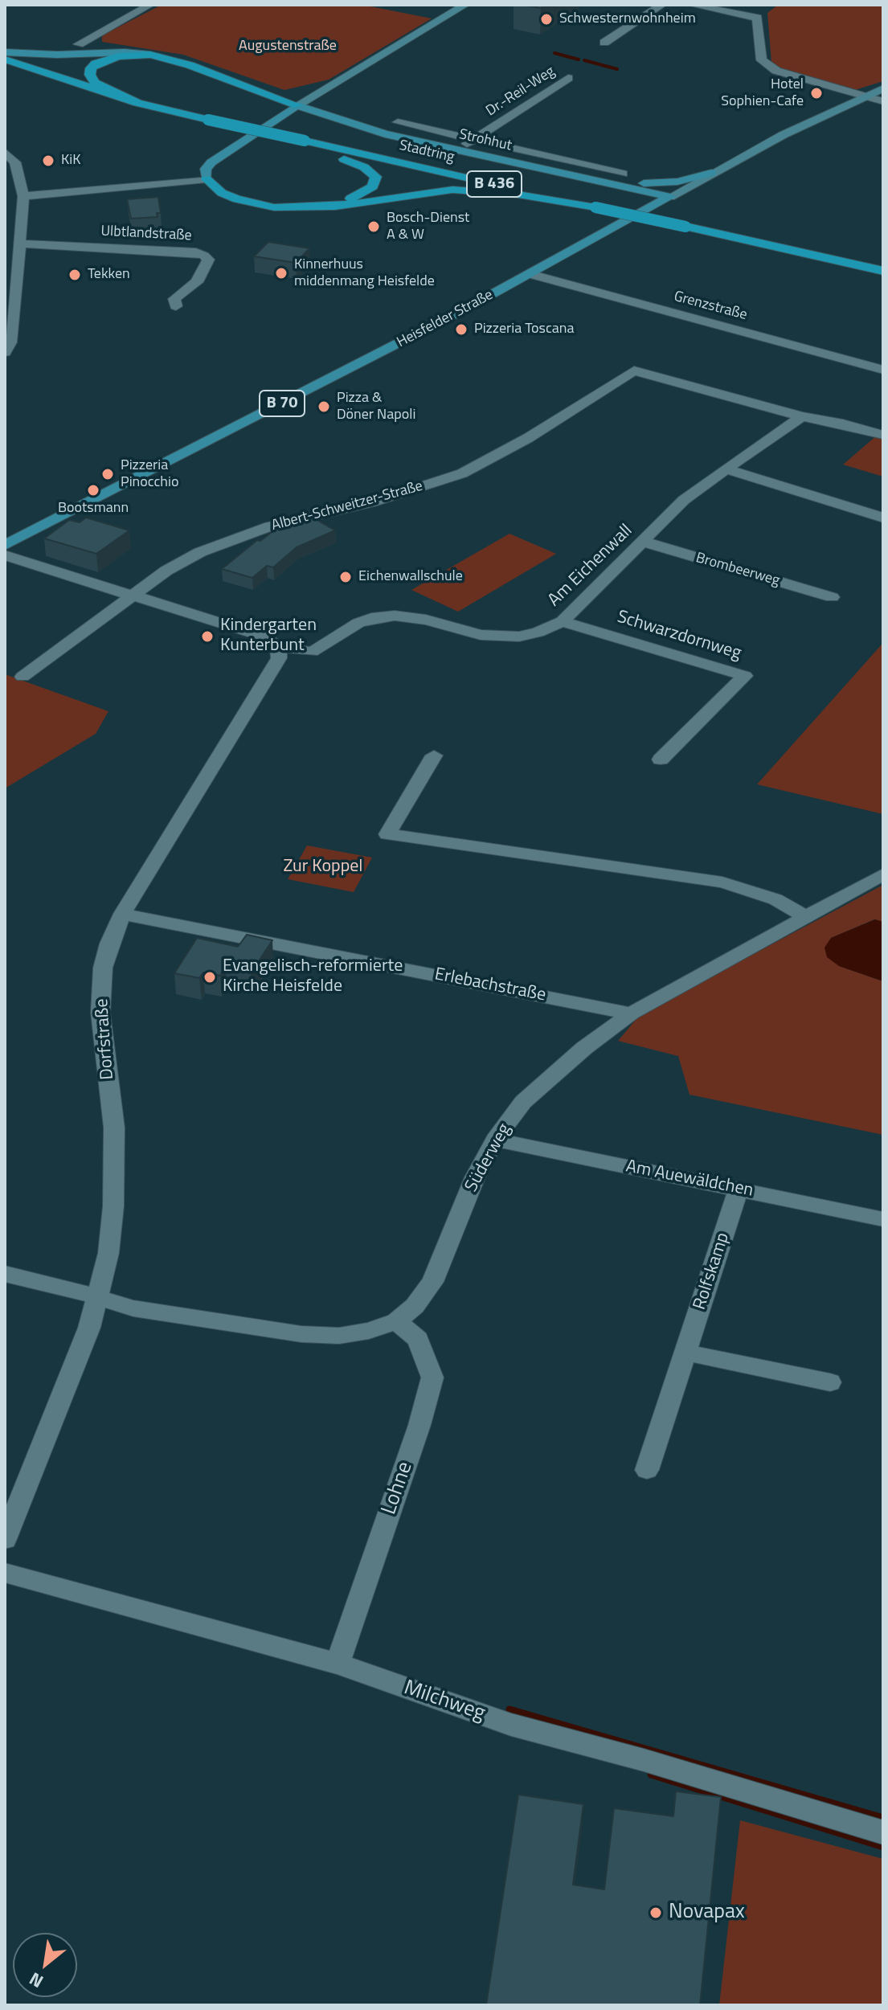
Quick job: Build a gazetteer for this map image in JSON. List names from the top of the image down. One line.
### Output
{"streets":{"highway":["Stadtring","B 436"],"main road":["Strohhut","Heisfelder Straße","B 70"],"street":["Dr.-Reil-Weg","Ulbtlandstraße","Grenzstraße","Albert-Schweitzer-Straße","Am Eichenwall","Brombeerweg","Schwarzdornweg","Erlebachstraße","Dorfstraße","Süderweg","Am Auewäldchen","Rolfskamp","Lohne","Milchweg"]},"crossings":[["Dr.-Reil-Weg","Strohhut"],["Strohhut","Heisfelder Straße"],["Grenzstraße","Heisfelder Straße"],["Albert-Schweitzer-Straße","Am Eichenwall"],["Am Eichenwall","Brombeerweg"],["Am Eichenwall","Schwarzdornweg"],["Am Eichenwall","Dorfstraße"],["Erlebachstraße","Dorfstraße"],["Erlebachstraße","Süderweg"],["Dorfstraße","Süderweg"],["Süderweg","Am Auewäldchen"],["Süderweg","Lohne"],["Am Auewäldchen","Rolfskamp"],["Lohne","Milchweg"]],"parks":["Augustenstraße","Zur Koppel"],"places":["Schwesternwohnheim","Hotel Sophien-Cafe","KiK","Bosch-Dienst A & W","Kinnerhuus middenmang Heisfelde","Tekken","Pizzeria Toscana","Pizza & Döner Napoli","Pizzeria Pinocchio","Bootsmann","Eichenwallschule","Kindergarten Kunterbunt","Evangelisch-reformierte Kirche Heisfelde","Novapax"],"north":"bottom left"}
